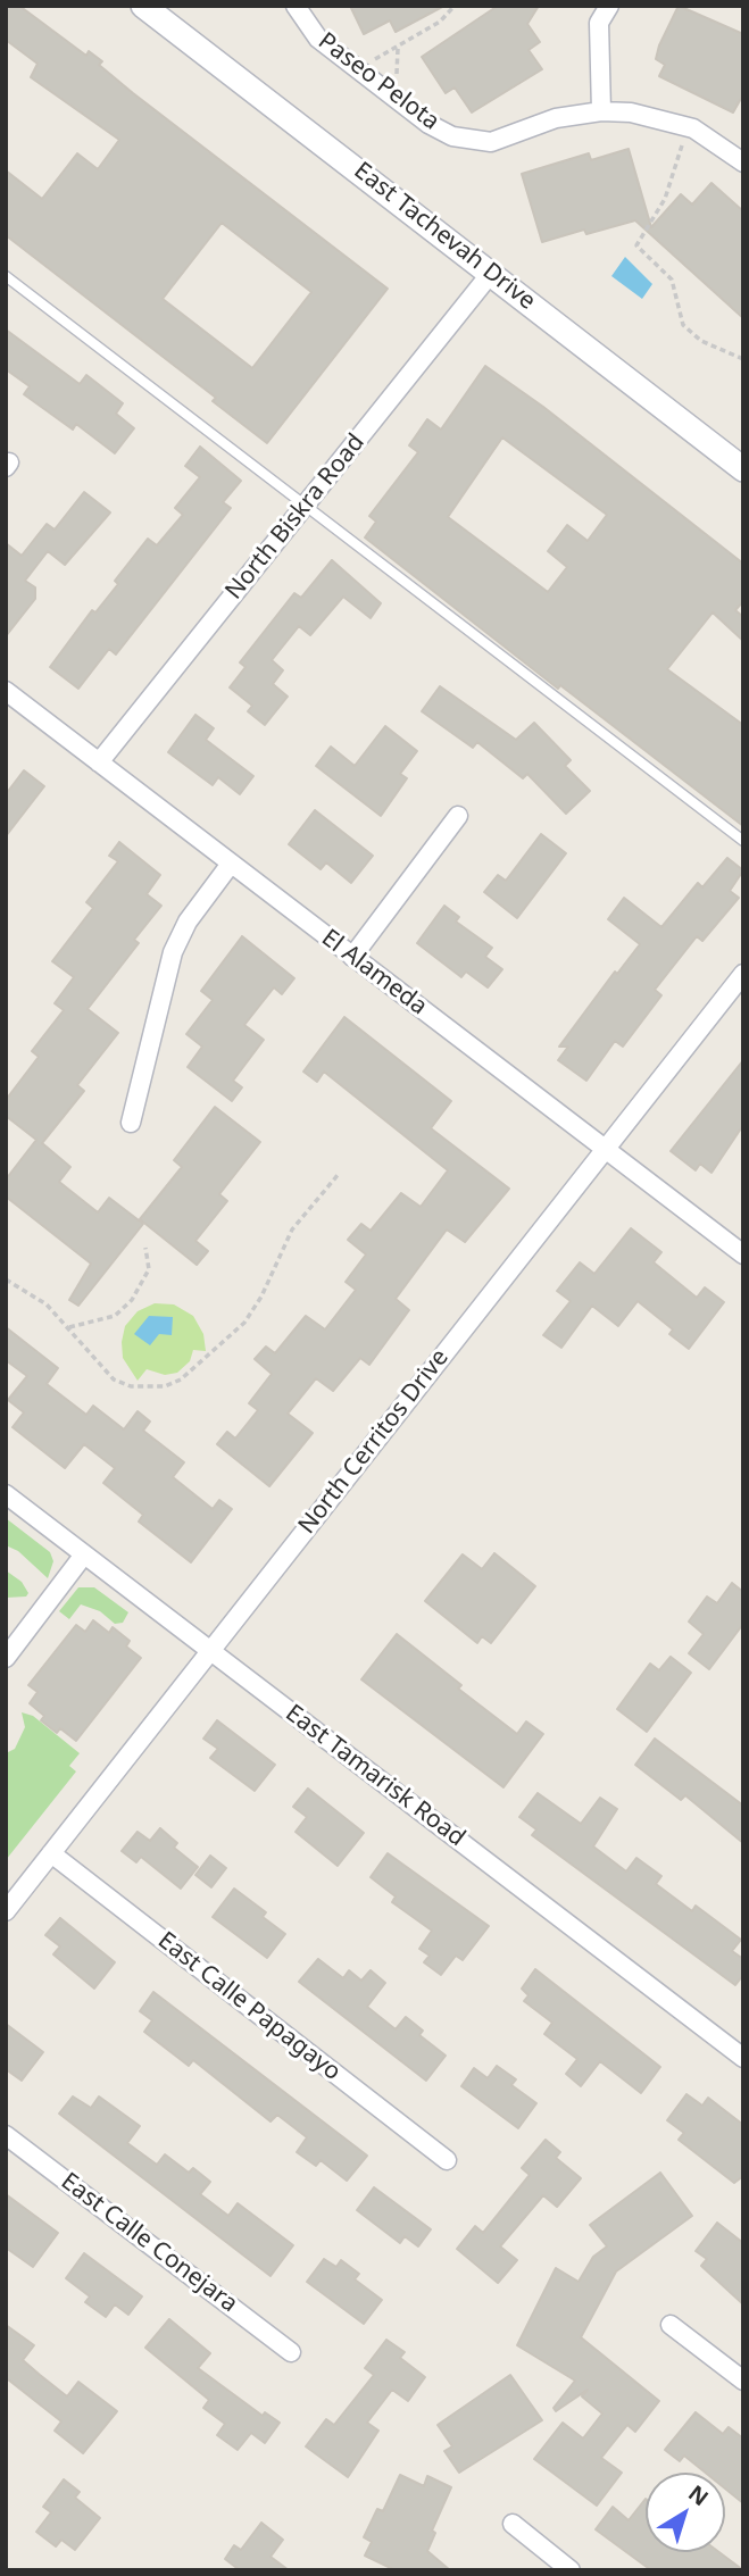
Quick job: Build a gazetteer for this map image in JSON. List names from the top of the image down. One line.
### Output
{"streets":{"street":["Paseo Pelota","East Tachevah Drive","North Biskra Road","El Alameda","North Cerritos Drive","East Tamarisk Road","East Calle Papagayo","East Calle Conejara"]},"crossings":[["East Tachevah Drive","North Biskra Road"],["North Biskra Road","El Alameda"],["El Alameda","North Cerritos Drive"],["North Cerritos Drive","East Tamarisk Road"],["North Cerritos Drive","East Calle Papagayo"]],"north":"top right"}
